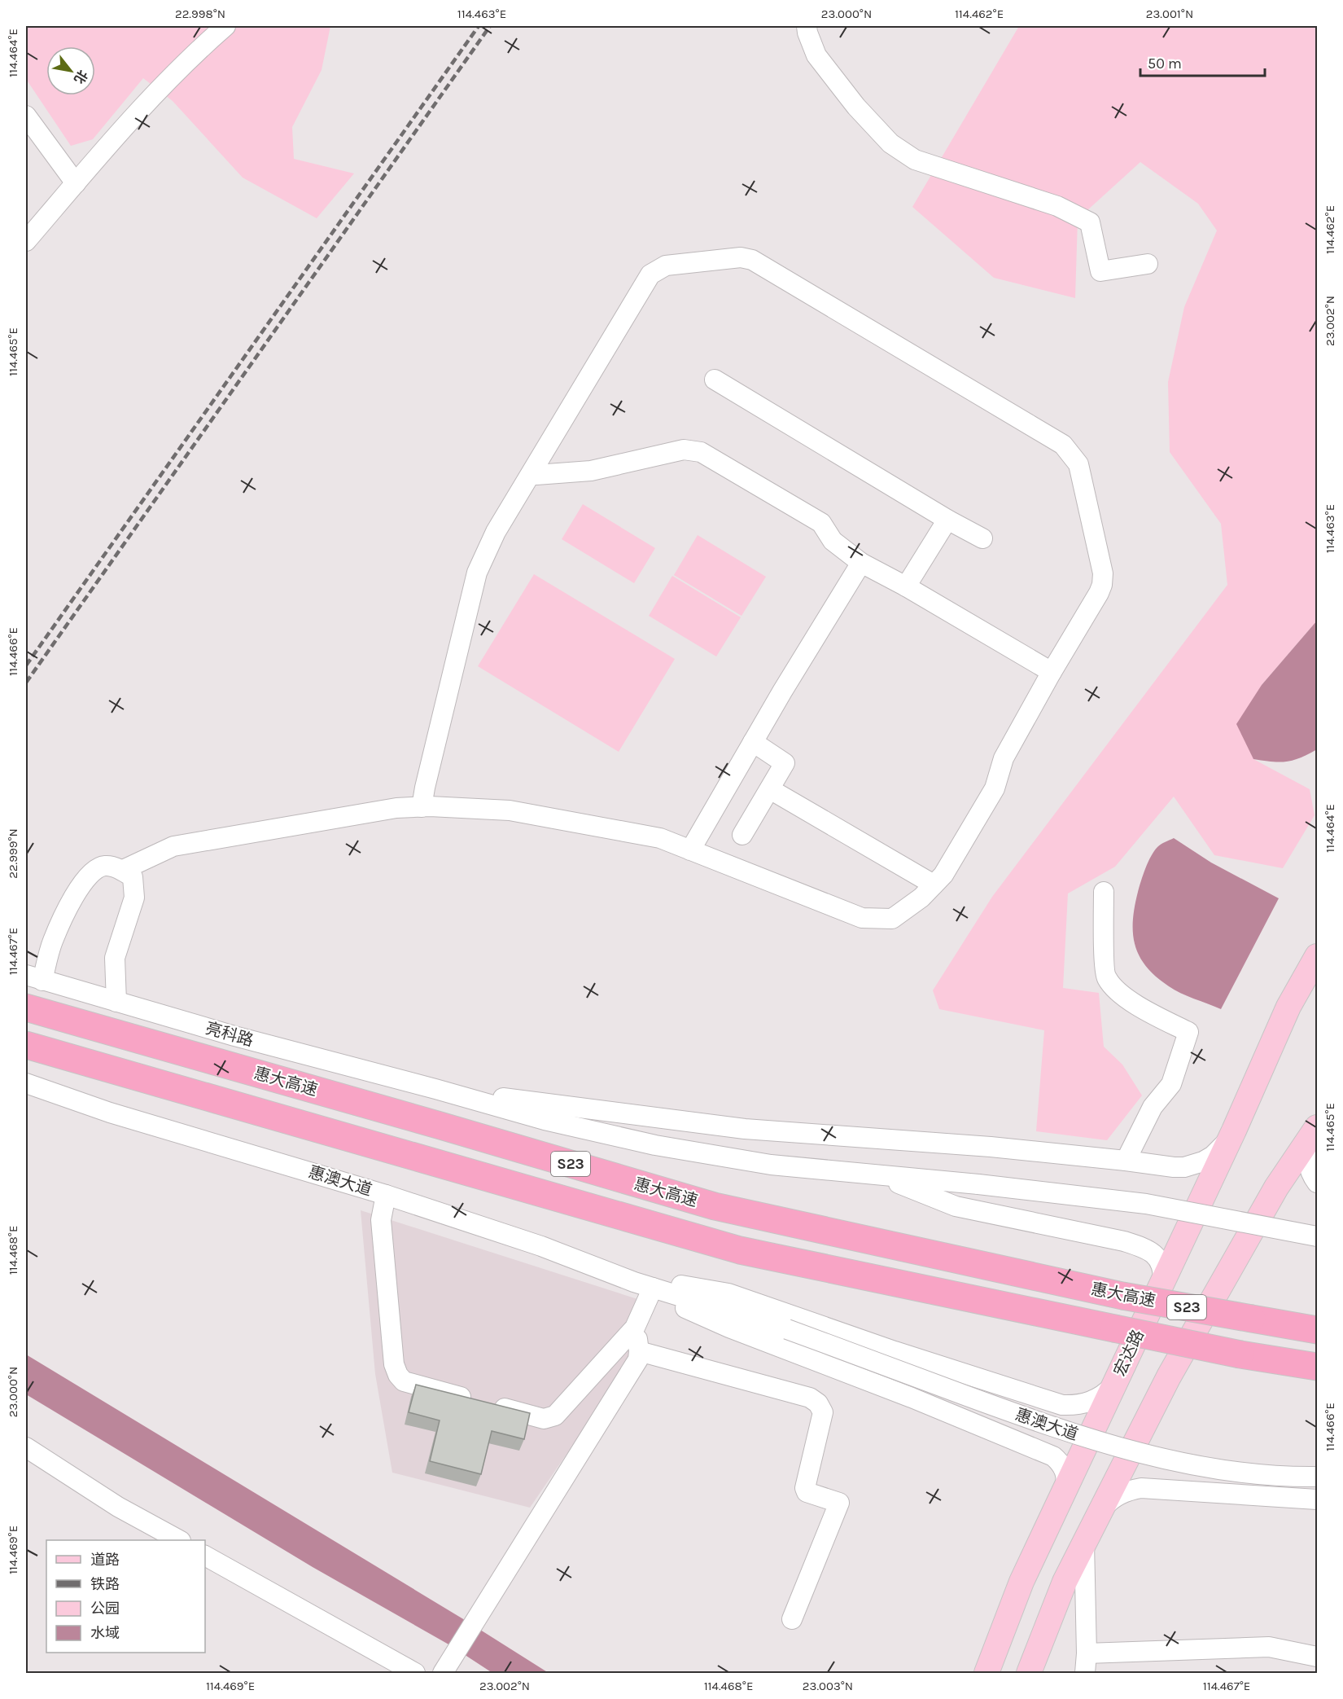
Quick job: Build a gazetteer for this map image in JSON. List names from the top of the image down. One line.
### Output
{"streets":{"highway":["惠大高速","S23"],"main road":["宏达路"],"street":["亮科路","惠澳大道"]},"legend":["道路","铁路","公园","水域"],"scale_bar":"50 m","north":"bottom right","coordinates":["22.998°N","114.463°E","23.000°N","114.462°E","23.001°N","114.464°E","23.002°N","114.465°E","114.466°E","22.999°N","114.467°E","114.468°E","114.469°E","23.003°N"]}
